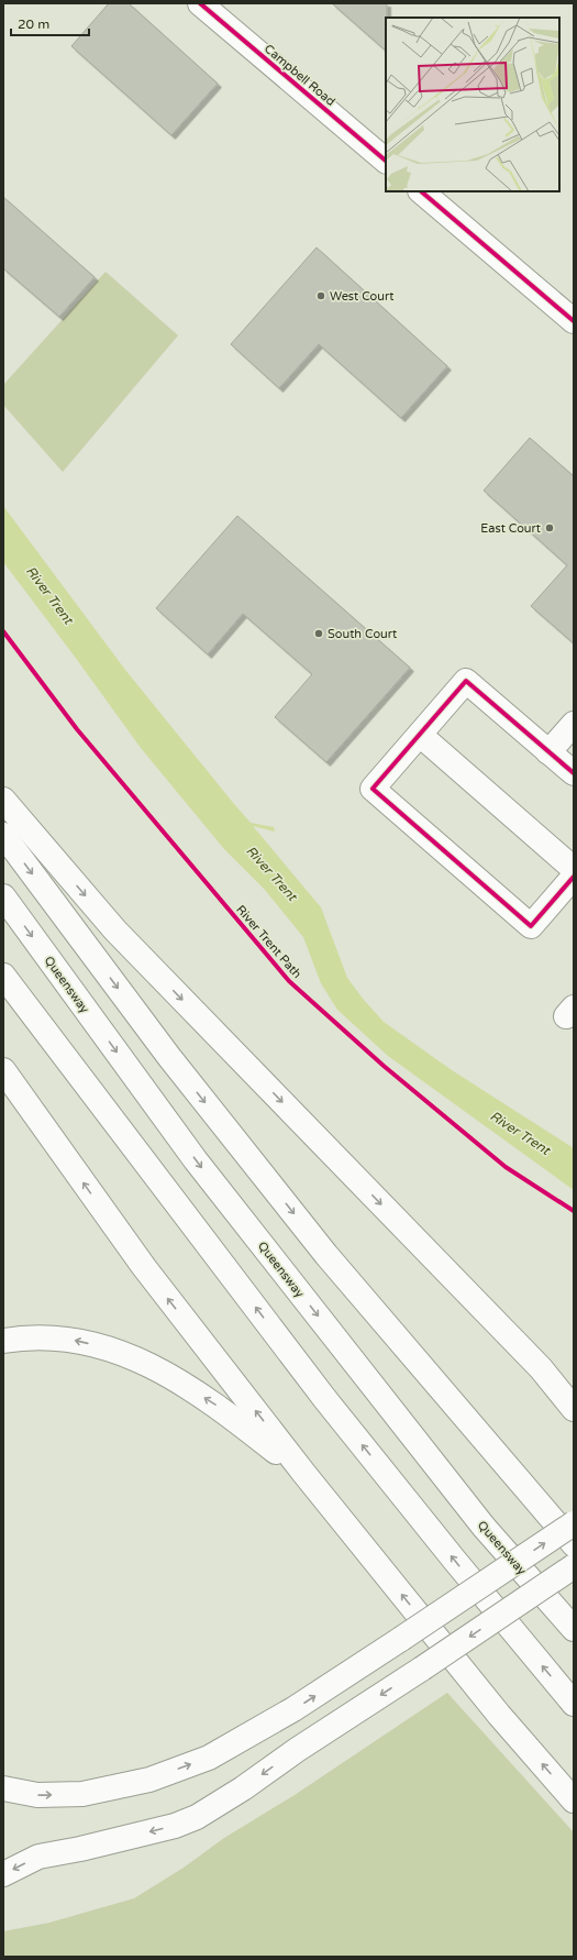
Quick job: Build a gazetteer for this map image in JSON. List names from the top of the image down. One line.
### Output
{"streets":{"main road":["Campbell Road","Queensway"],"cycle path":["River Trent Path"]},"water":["River Trent"],"places":["West Court","East Court","South Court"],"scale_bar":"20 m"}
